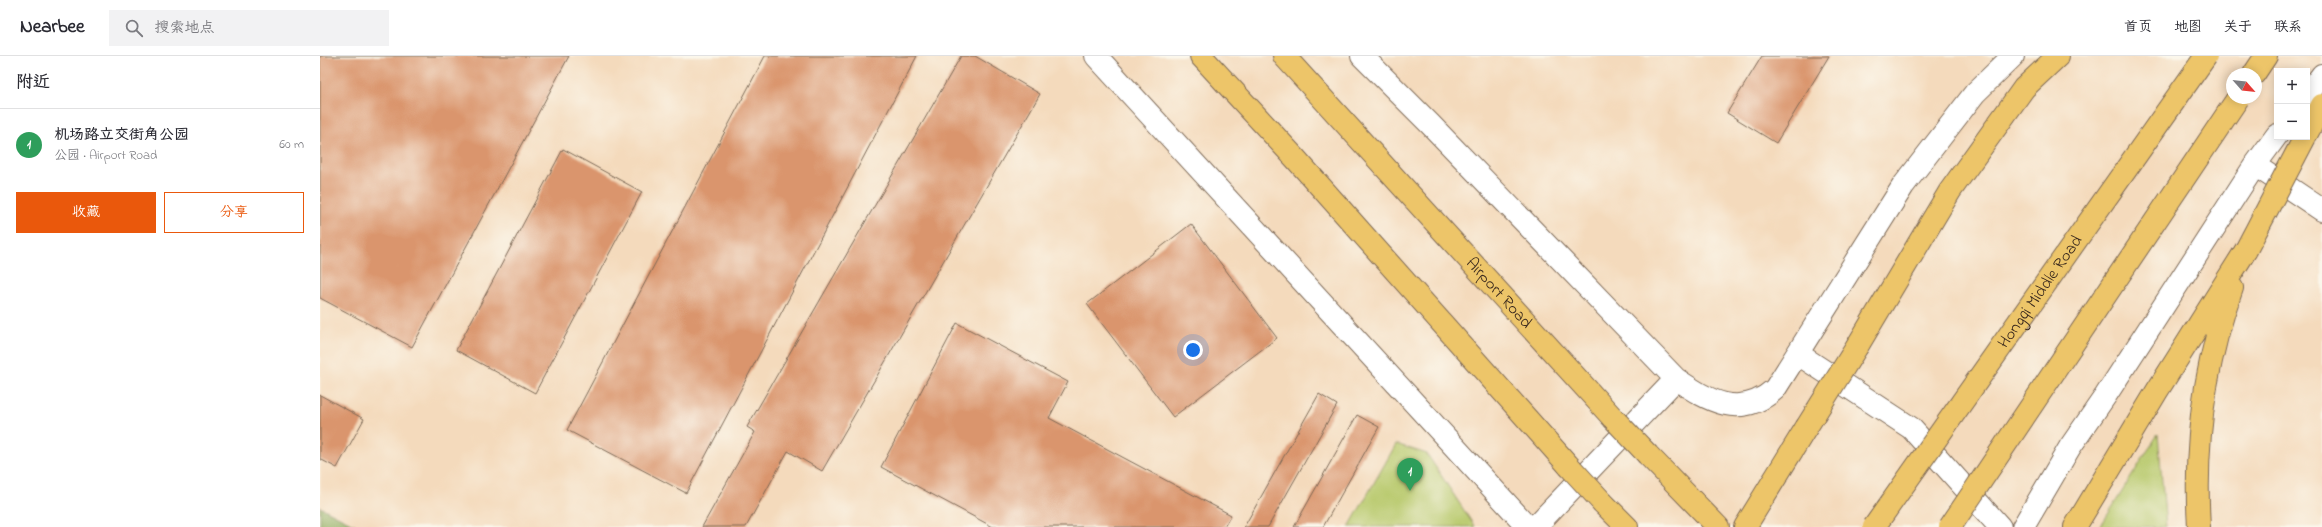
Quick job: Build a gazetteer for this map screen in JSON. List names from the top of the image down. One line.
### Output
{"streets":{"main road":["Hongqi Middle Road","Airport Road"]},"north":"bottom right","page":{"header":"Nearbee","search":"搜索地点","nav":["首页","地图","关于","联系"],"heading":"附近","map_buttons":["+","−"],"list":[{"mark":"1","name":"机场路立交街角公园","note":"公园 · Airport Road","value":"60 m"}],"buttons":["收藏","分享"],"pins":"1"}}
